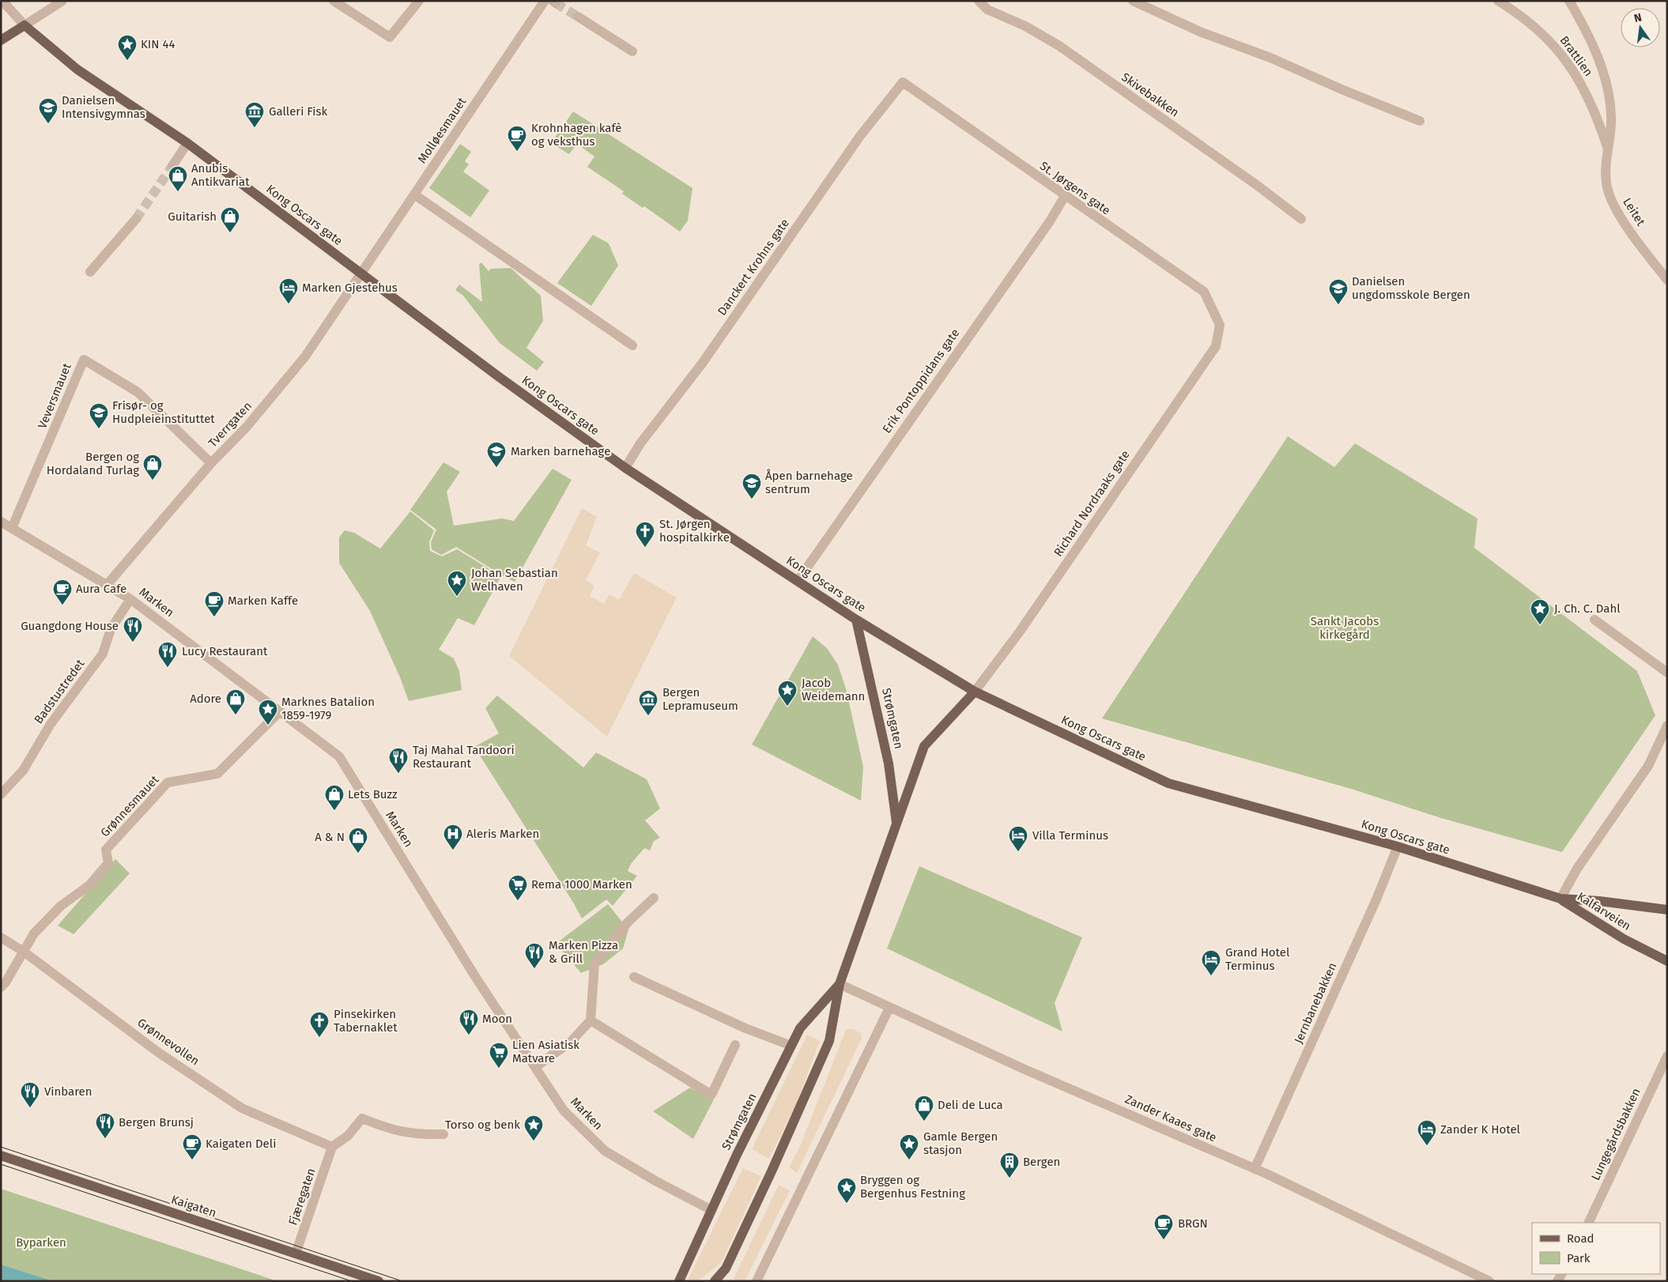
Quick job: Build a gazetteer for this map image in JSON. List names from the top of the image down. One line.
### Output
{"streets":{"main road":["Kong Oscars gate","Strømgaten","Kalfarveien","Kaigaten"],"street":["Brattlien","Skivebakken","Molløesmauet","St. Jørgens gate","Leitet","Danckert Krohns gate","Erik Pontoppidans gate","Veversmauet","Tverrgaten","Richard Nordraaks gate","Marken","Badstustredet","Grønnesmauet","Jernbanebakken","Grønnevollen","Zander Kaaes gate","Lungegårdsbakken","Fjæregaten"]},"crossings":[["Brattlien","Leitet"],["Molløesmauet","Kong Oscars gate"],["Molløesmauet","Tverrgaten"],["St. Jørgens gate","Danckert Krohns gate"],["St. Jørgens gate","Erik Pontoppidans gate"],["St. Jørgens gate","Richard Nordraaks gate"],["Kong Oscars gate","Danckert Krohns gate"],["Kong Oscars gate","Erik Pontoppidans gate"],["Kong Oscars gate","Tverrgaten"],["Kong Oscars gate","Richard Nordraaks gate"],["Kong Oscars gate","Strømgaten"],["Kong Oscars gate","Kalfarveien"],["Kong Oscars gate","Jernbanebakken"],["Veversmauet","Tverrgaten"],["Veversmauet","Marken"],["Tverrgaten","Marken"],["Richard Nordraaks gate","Strømgaten"],["Marken","Badstustredet"],["Marken","Strømgaten"],["Marken","Grønnesmauet"],["Strømgaten","Zander Kaaes gate"],["Grønnesmauet","Grønnevollen"],["Jernbanebakken","Zander Kaaes gate"],["Grønnevollen","Fjæregaten"],["Fjæregaten","Kaigaten"]],"parks":["Sankt Jacobs kirkegård","Byparken"],"places":{"place":["KIN 44","Johan Sebastian Welhaven","J. Ch. C. Dahl","Jacob Weidemann","Marknes Batalion 1859-1979","Torso og benk","Gamle Bergen stasjon","Bryggen og Bergenhus Festning"],"school or university":["Danielsen Intensivgymnas","Danielsen ungdomsskole Bergen","Frisør- og Hudpleieinstituttet","Marken barnehage","Åpen barnehage sentrum"],"museum":["Galleri Fisk","Bergen Lepramuseum"],"cafe":["Krohnhagen kafè og veksthus","Aura Cafe","Marken Kaffe","Kaigaten Deli","BRGN"],"shop":["Anubis Antikvariat","Guitarish","Bergen og Hordaland Turlag","Adore","Lets Buzz","A & N","Deli de Luca"],"hotel":["Marken Gjestehus","Villa Terminus","Grand Hotel Terminus","Zander K Hotel"],"church":["St. Jørgen hospitalkirke","Pinsekirken Tabernaklet"],"restaurant":["Guangdong House","Lucy Restaurant","Taj Mahal Tandoori Restaurant","Marken Pizza & Grill","Moon","Vinbaren","Bergen Brunsj"],"hospital":["Aleris Marken"],"supermarket":["Rema 1000 Marken","Lien Asiatisk Matvare"],"building":["Bergen"]},"legend":["Road","Park"],"north":"top"}
